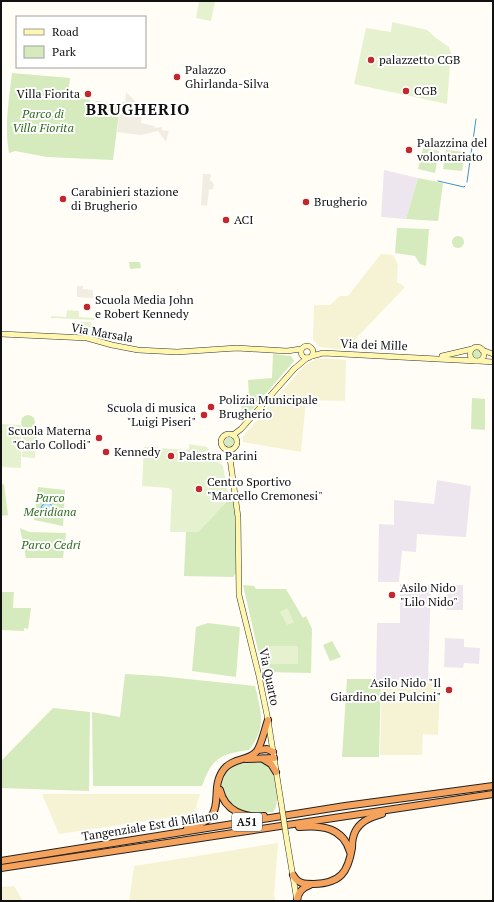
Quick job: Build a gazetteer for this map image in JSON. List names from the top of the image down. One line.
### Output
{"streets":{"highway":["A51","Tangenziale Est di Milano"],"street":["Via Marsala","Via dei Mille","Via Quarto"]},"crossings":[["Via Marsala","Via dei Mille"]],"districts":["BRUGHERIO"],"parks":["Parco di Villa Fiorita","Parco Meridiana","Parco Cedri"],"places":["palazzetto CGB","Palazzo Ghirlanda-Silva","CGB","Villa Fiorita","Palazzina del volontariato","Carabinieri stazione di Brugherio","Brugherio","ACI","Scuola Media John e Robert Kennedy","Polizia Municipale Brugherio","Scuola di musica \"Luigi Piseri\"","Scuola Materna \"Carlo Collodi\"","Kennedy","Palestra Parini","Centro Sportivo \"Marcello Cremonesi\"","Asilo Nido \"Lilo Nido\"","Asilo Nido \"Il Giardino dei Pulcini\""],"legend":["Road","Park"]}
